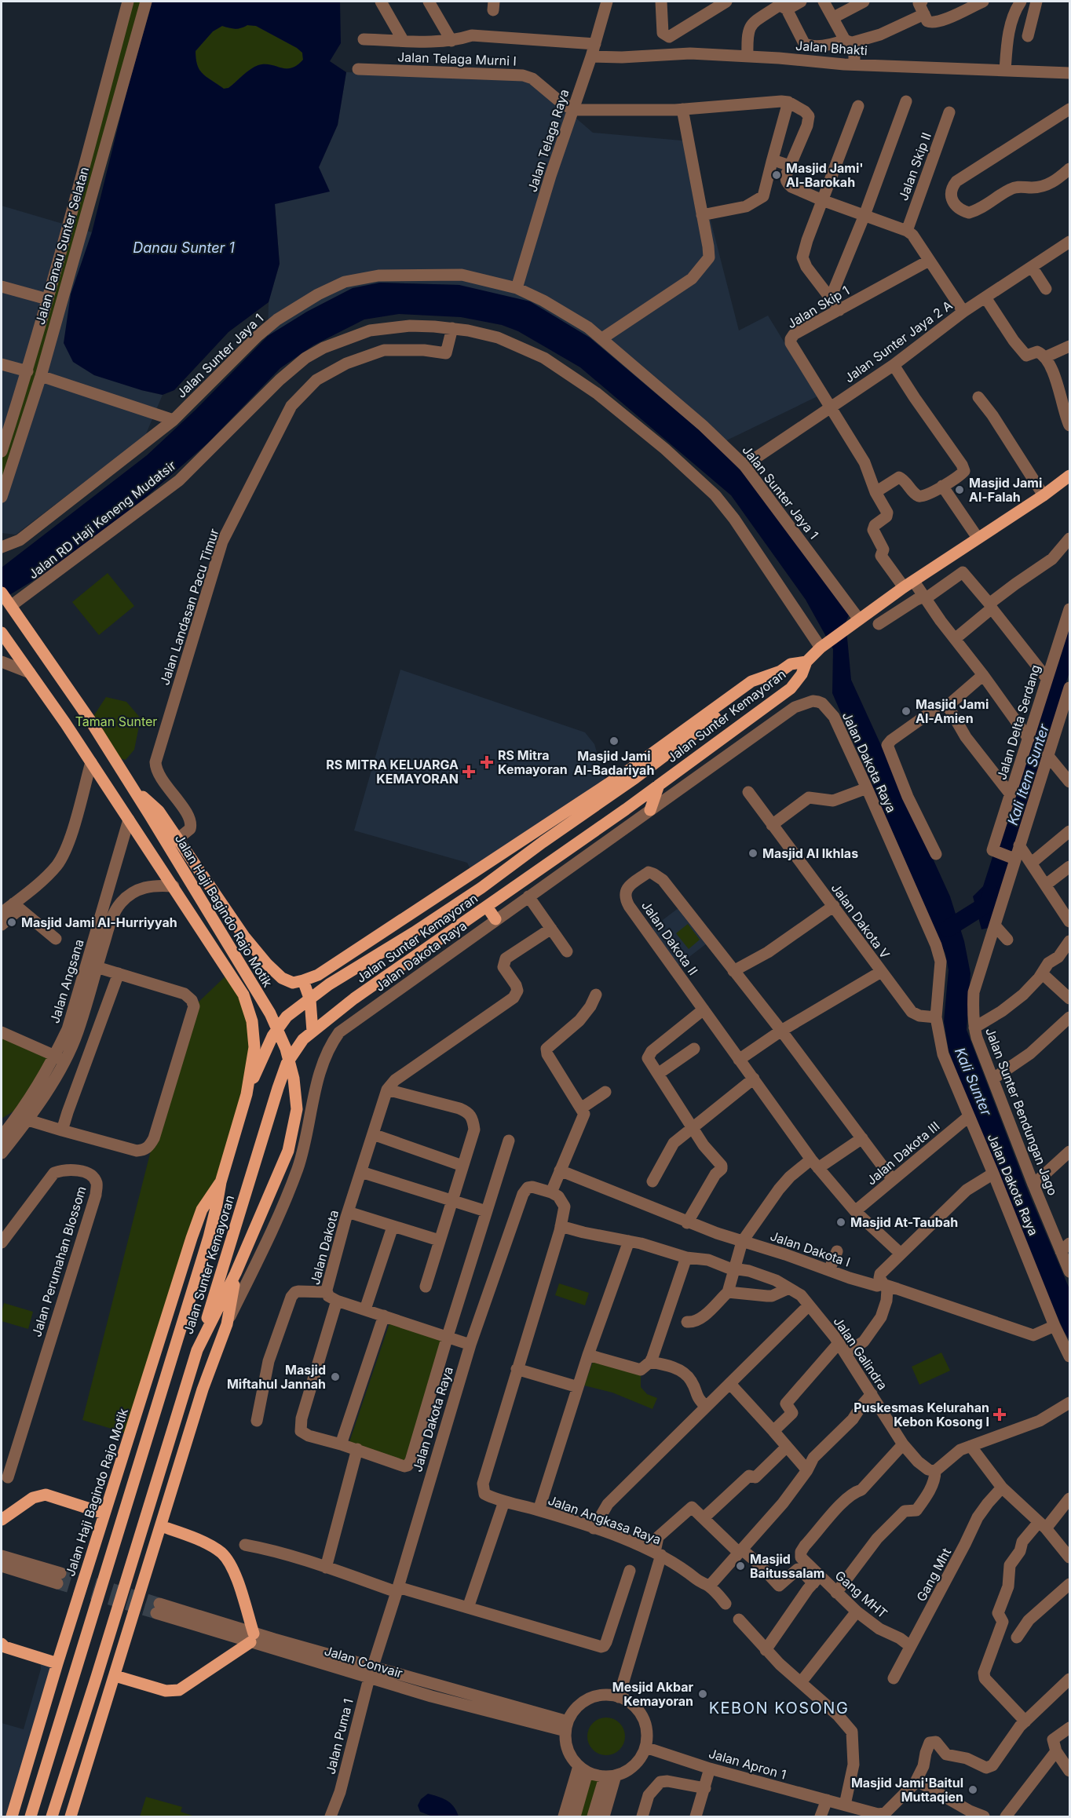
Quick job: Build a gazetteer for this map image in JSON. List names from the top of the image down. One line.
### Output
{"streets":{"main road":["Jalan Sunter Kemayoran","Jalan Haji Bagindo Rajo Motik"],"street":["Jalan Bhakti","Jalan Telaga Murni I","Jalan Telaga Raya","Jalan Skip II","Jalan Danau Sunter Selatan","Jalan Skip 1","Jalan Sunter Jaya 2 A","Jalan Sunter Jaya 1","Jalan RD Haji Keneng Mudatsir","Jalan Landasan Pacu Timur","Jalan Delta Serdang","Jalan Dakota Raya","Jalan Dakota V","Jalan Dakota II","Jalan Angsana","Jalan Sunter Bendungan Jago","Jalan Dakota III","Jalan Dakota","Jalan Dakota I","Jalan Perumahan Blossom","Jalan Galindra","Jalan Angkasa Raya","Gang Mht","Gang MHT","Jalan Convair","Jalan Puma 1","Jalan Apron 1"]},"crossings":[["Jalan Bhakti","Jalan Telaga Raya"],["Jalan Telaga Murni I","Jalan Telaga Raya"],["Jalan Telaga Raya","Jalan Sunter Jaya 1"],["Jalan Skip 1","Jalan Sunter Jaya 2 A"],["Jalan Sunter Jaya 2 A","Jalan Sunter Jaya 1"],["Jalan Sunter Jaya 1","Jalan Sunter Kemayoran"],["Jalan RD Haji Keneng Mudatsir","Jalan Landasan Pacu Timur"],["Jalan RD Haji Keneng Mudatsir","Jalan Sunter Kemayoran"],["Jalan RD Haji Keneng Mudatsir","Jalan Haji Bagindo Rajo Motik"],["Jalan Sunter Kemayoran","Jalan Haji Bagindo Rajo Motik"],["Jalan Dakota Raya","Jalan Haji Bagindo Rajo Motik"],["Jalan Dakota Raya","Jalan Dakota V"],["Jalan Dakota Raya","Jalan Dakota III"],["Jalan Dakota Raya","Jalan Dakota"],["Jalan Dakota Raya","Jalan Dakota I"],["Jalan Dakota Raya","Jalan Convair"],["Jalan Dakota Raya","Jalan Puma 1"],["Jalan Haji Bagindo Rajo Motik","Jalan Angsana"],["Jalan Dakota II","Jalan Dakota III"],["Jalan Galindra","Gang MHT"],["Jalan Angkasa Raya","Jalan Convair"],["Jalan Angkasa Raya","Jalan Apron 1"],["Gang Mht","Gang MHT"],["Jalan Convair","Jalan Puma 1"],["Jalan Convair","Jalan Apron 1"]],"districts":["KEBON KOSONG"],"water":["Danau Sunter 1","Kali Item Sunter","Kali Sunter"],"parks":["Taman Sunter"],"places":{"other":["Masjid Jami' Al-Barokah","Masjid Jami Al-Falah","Masjid Jami Al-Amien","Masjid Jami Al-Badariyah","Masjid Al Ikhlas","Masjid Jami Al-Hurriyyah","Masjid At-Taubah","Masjid Miftahul Jannah","Masjid Baitussalam","Mesjid Akbar Kemayoran","Masjid Jami'Baitul Muttaqien"],"health":["RS Mitra Kemayoran","RS MITRA KELUARGA KEMAYORAN","Puskesmas Kelurahan Kebon Kosong I"]}}
